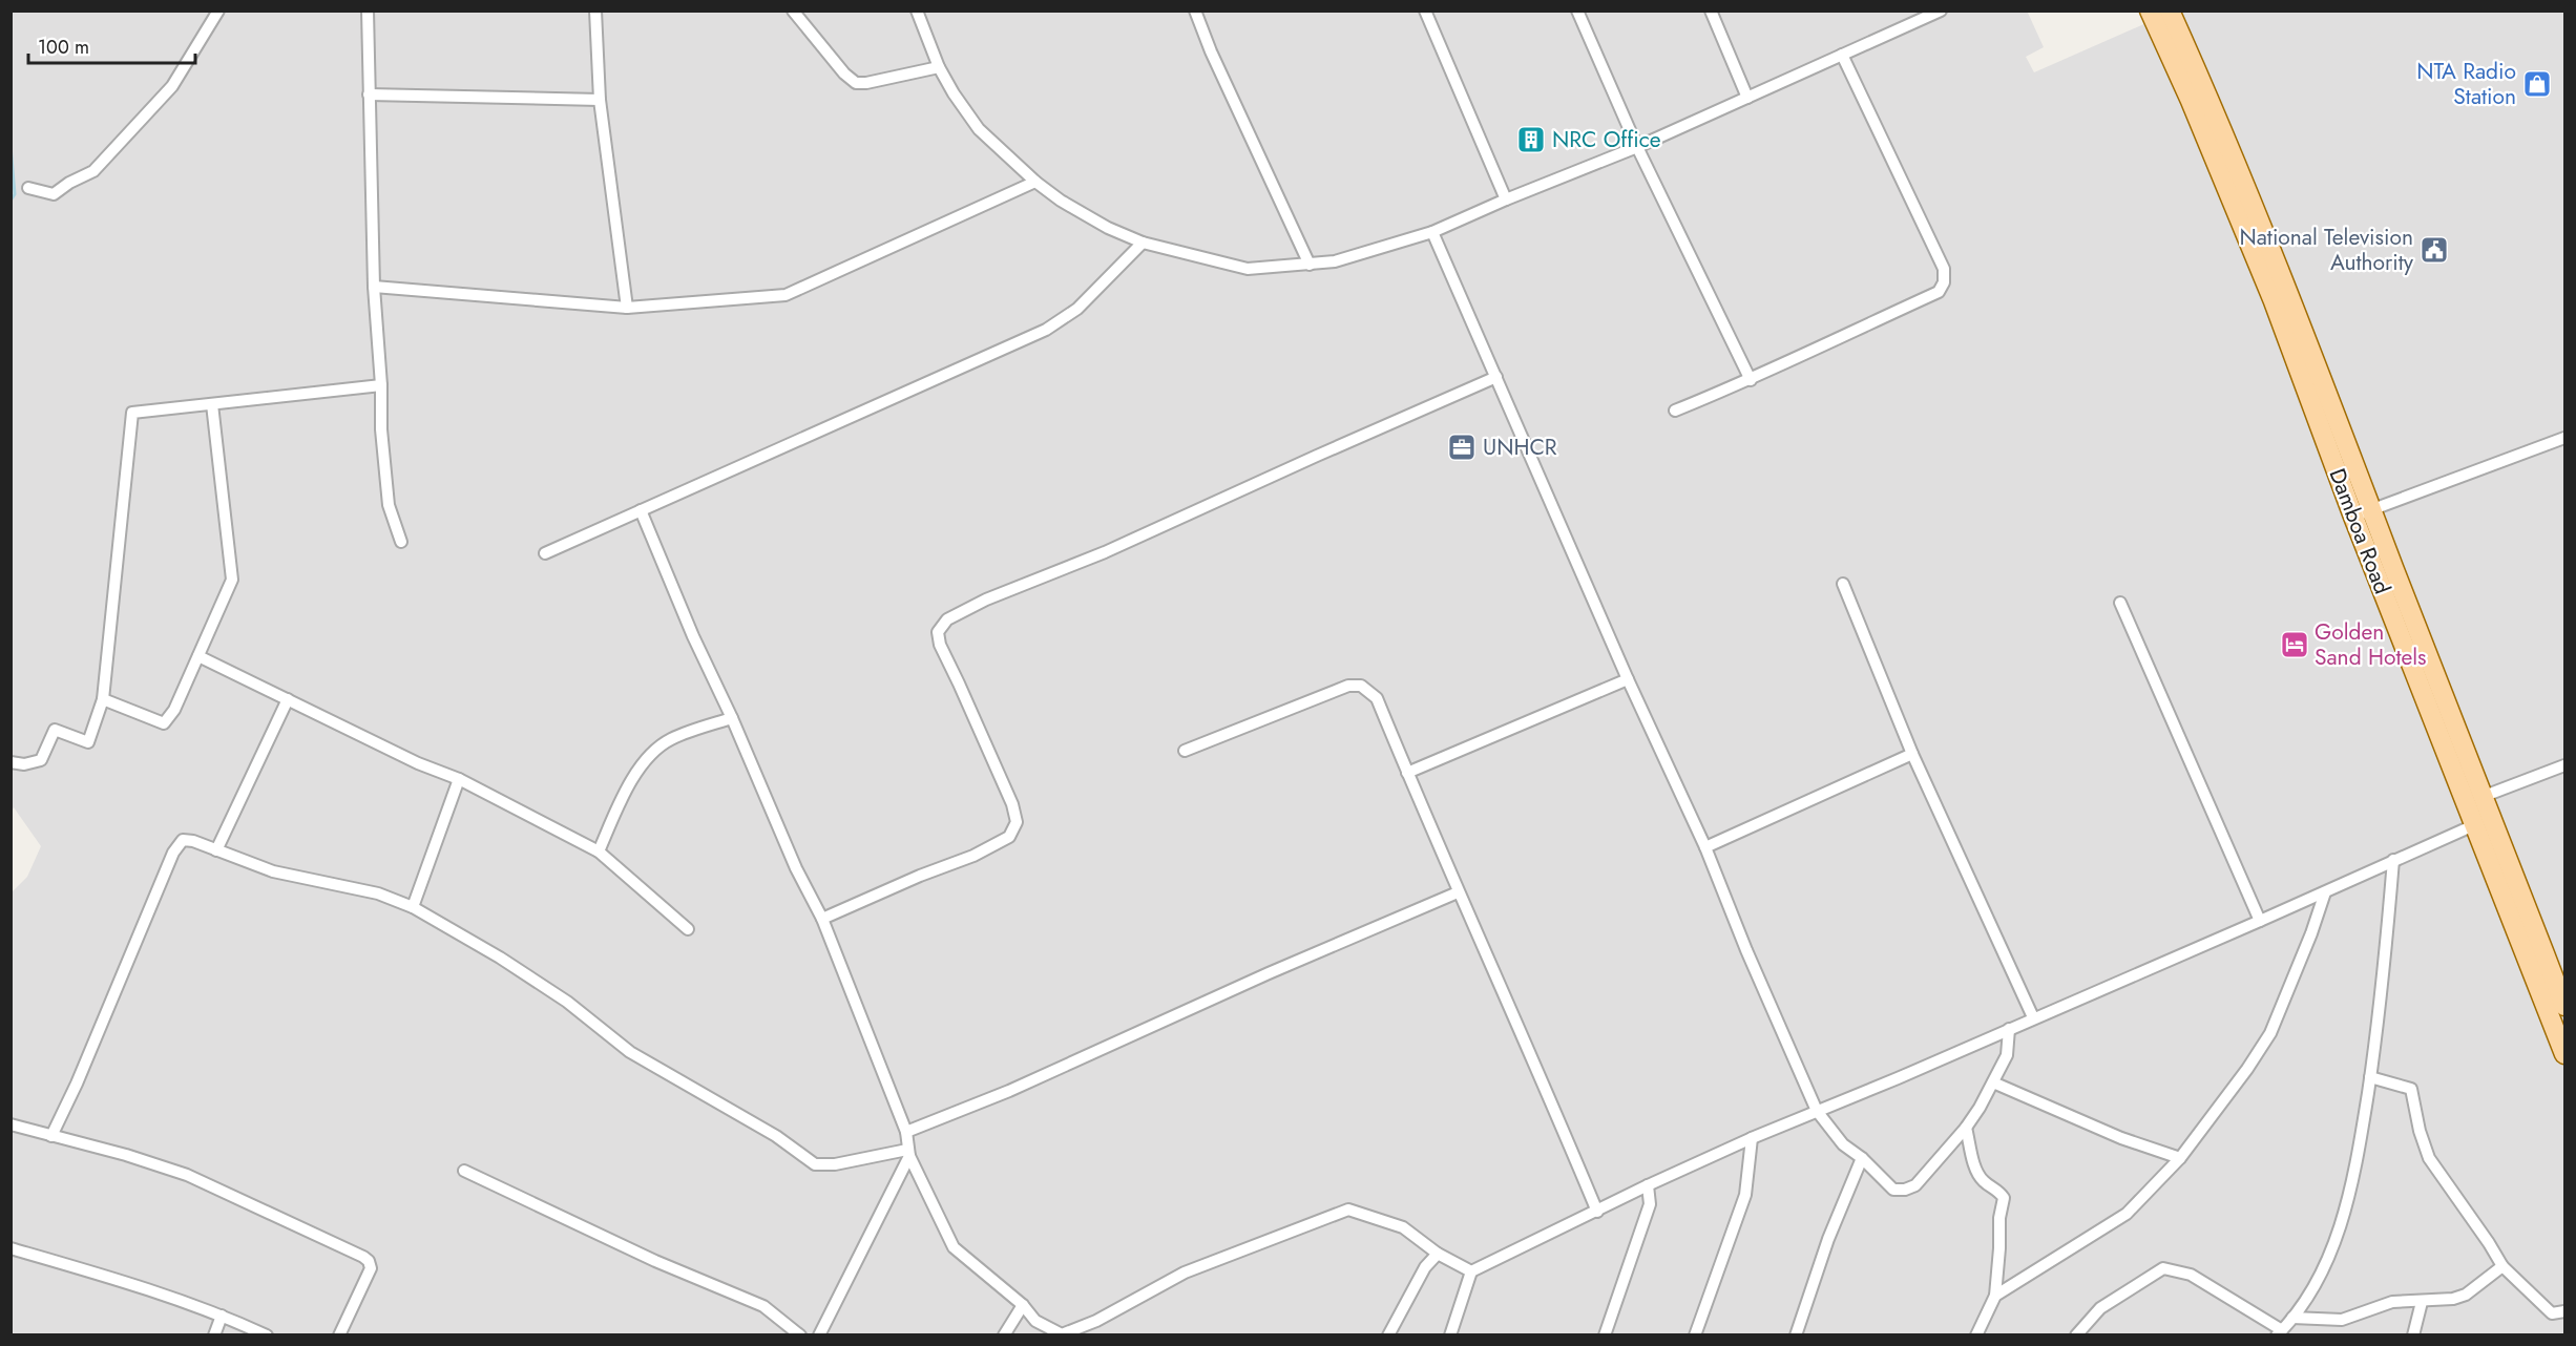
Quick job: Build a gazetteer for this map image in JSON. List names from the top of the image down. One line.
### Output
{"streets":{"main road":["Damboa Road"]},"places":{"shop":["NTA Radio Station"],"building":["NRC Office"],"public building":["National Television Authority"],"office":["UNHCR"],"hotel":["Golden Sand Hotels"]},"scale_bar":"100 m"}
